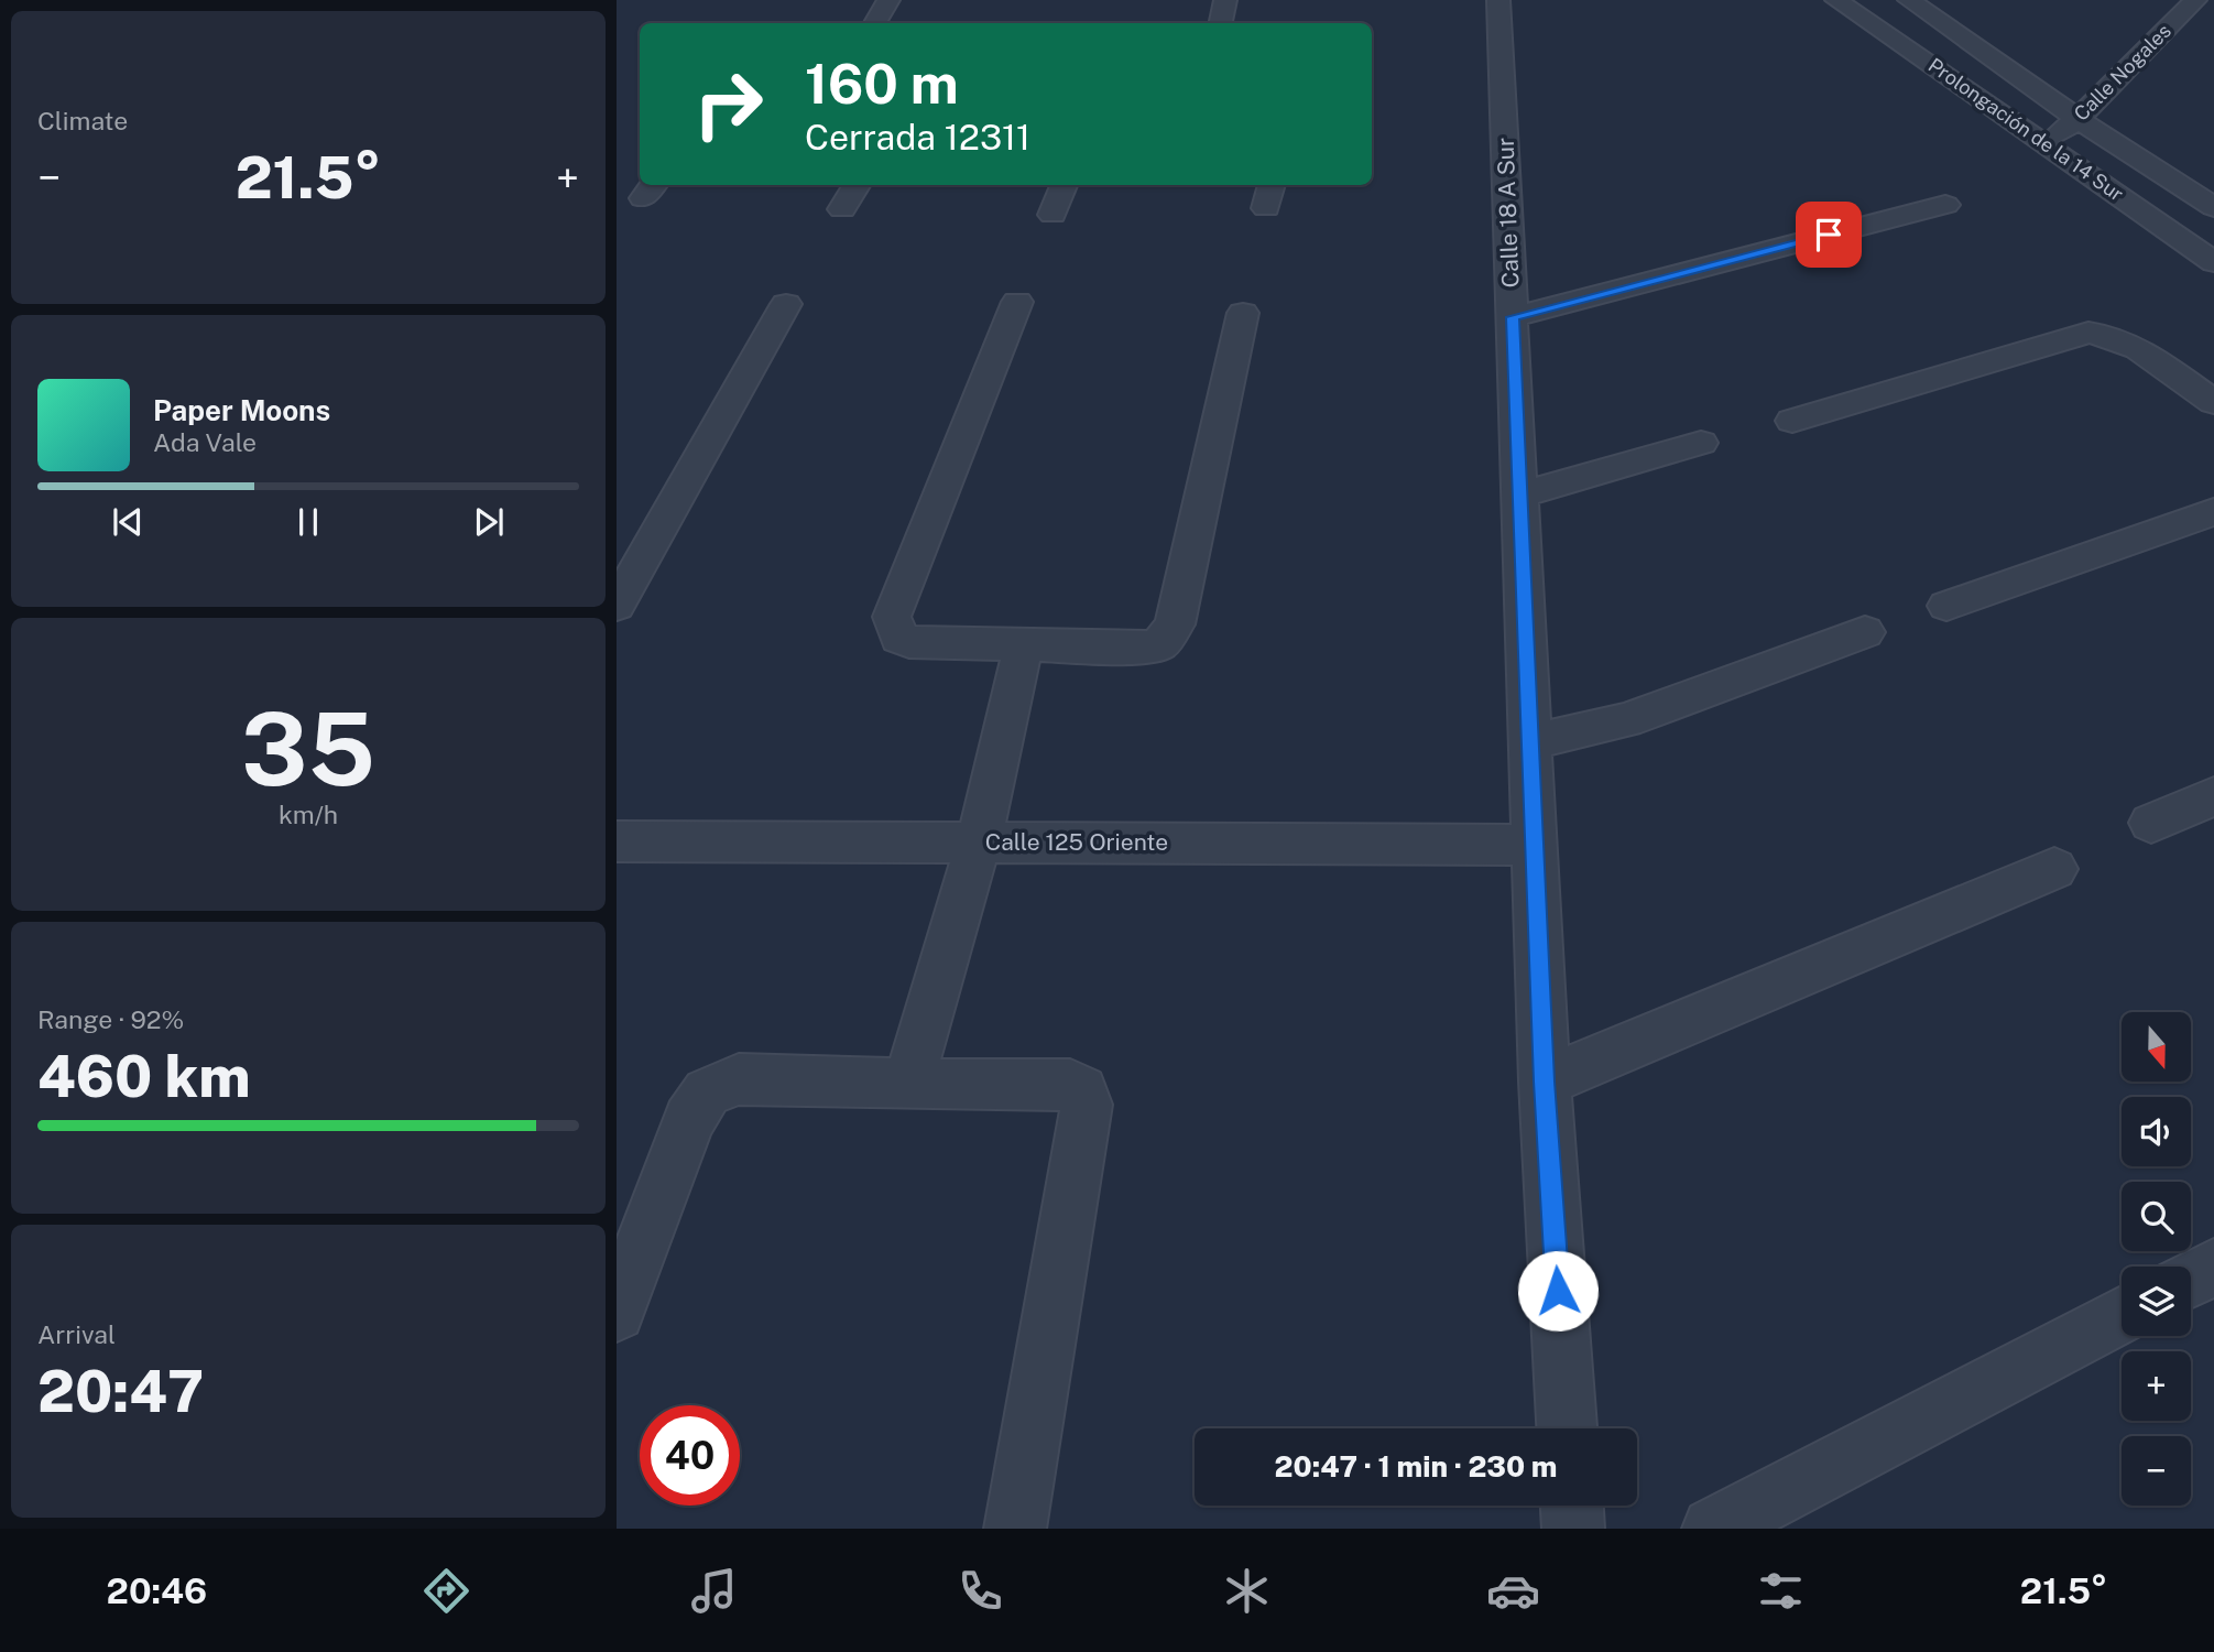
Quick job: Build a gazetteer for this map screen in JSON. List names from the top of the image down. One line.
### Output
{"streets":{"street":["Calle Nogales","Prolongación de la 14 Sur","Calle 18 A Sur","Calle 125 Oriente"]},"crossings":[["Calle Nogales","Prolongación de la 14 Sur"],["Calle 18 A Sur","Calle 125 Oriente"]],"north":"bottom","page":{"tile":["Climate",["35","km/h"],["Range · 92%","460 km"],["Arrival","20:47"]],"turn":["160 m","Cerrada 12311"],"heat":["−","21.5°","+"],"song":["Paper Moons","Ada Vale"],"map_buttons":["+","−"],"limit":"40","trip":"20:47 · 1 min · 230 m","tabs":["20:46","21.5°"]}}
